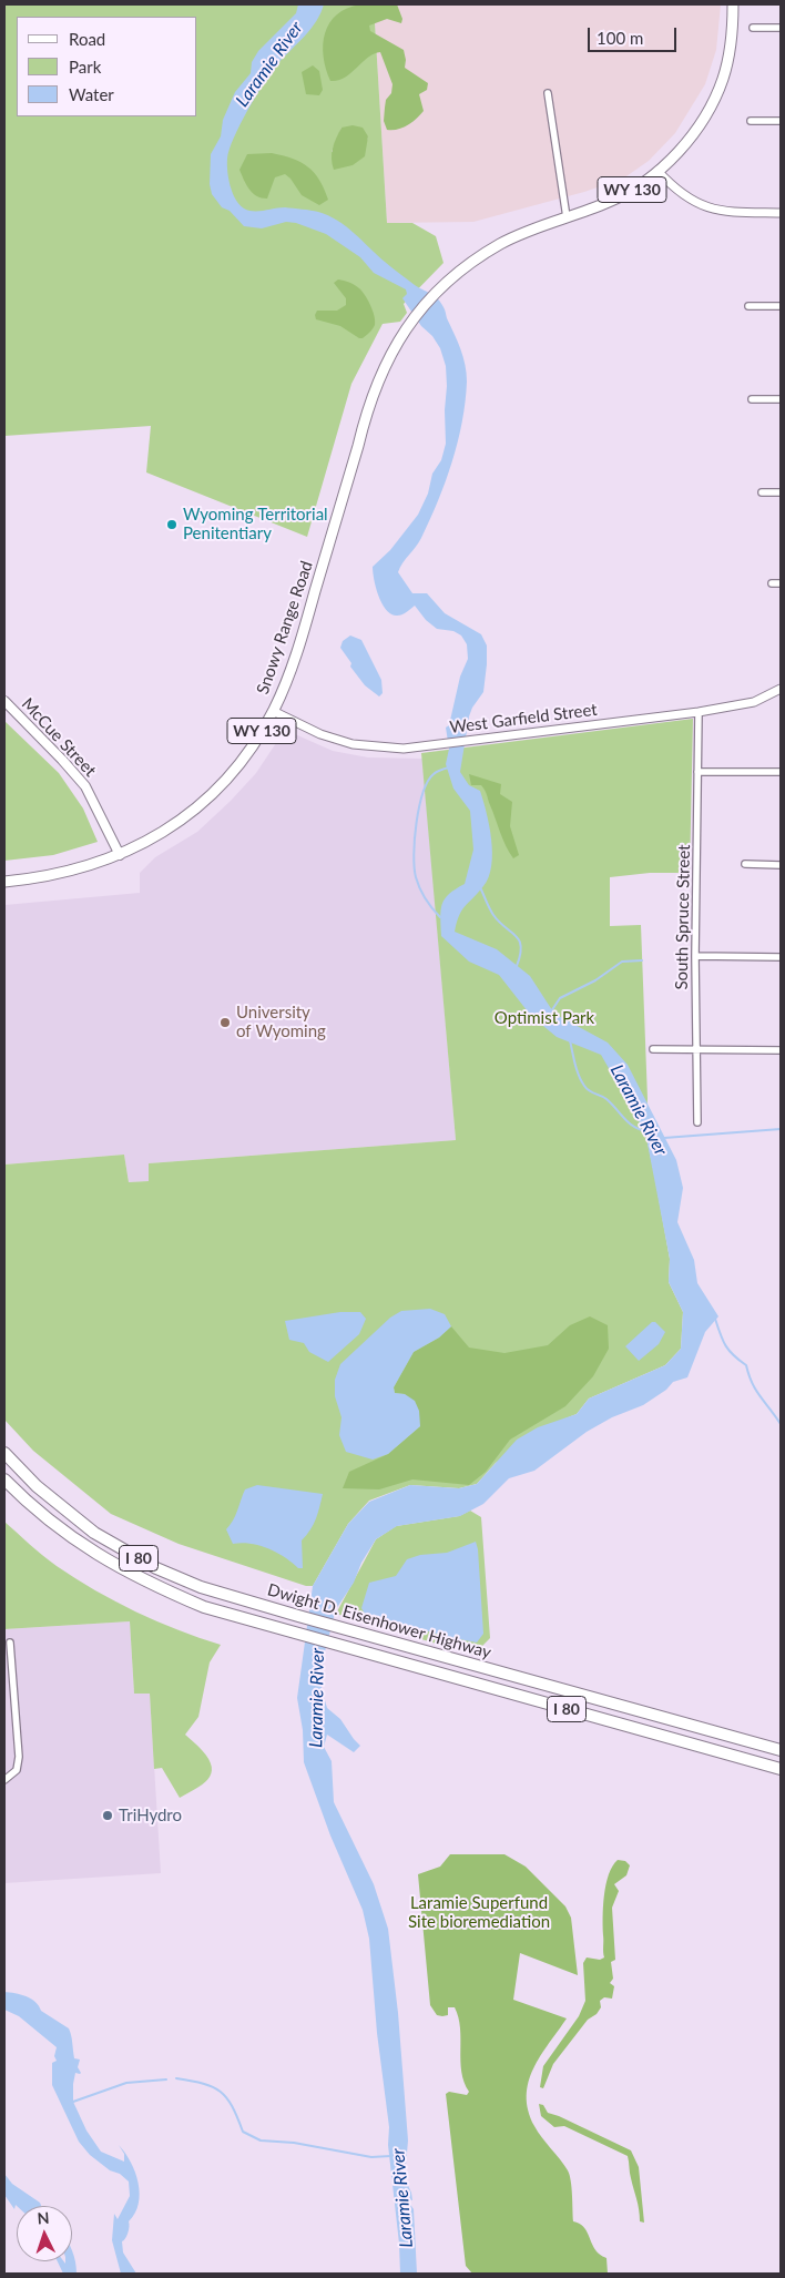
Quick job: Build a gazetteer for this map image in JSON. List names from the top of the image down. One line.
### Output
{"streets":{"highway":["I 80","Dwight D. Eisenhower Highway"],"main road":["WY 130","Snowy Range Road","McCue Street"],"street":["West Garfield Street","South Spruce Street"]},"crossings":[["Snowy Range Road","West Garfield Street"],["Snowy Range Road","McCue Street"],["West Garfield Street","South Spruce Street"]],"water":["Laramie River"],"parks":["Optimist Park","Laramie Superfund Site bioremediation"],"places":["Wyoming Territorial Penitentiary","University of Wyoming","TriHydro"],"legend":["Road","Park","Water"],"scale_bar":"100 m","north":"top"}
